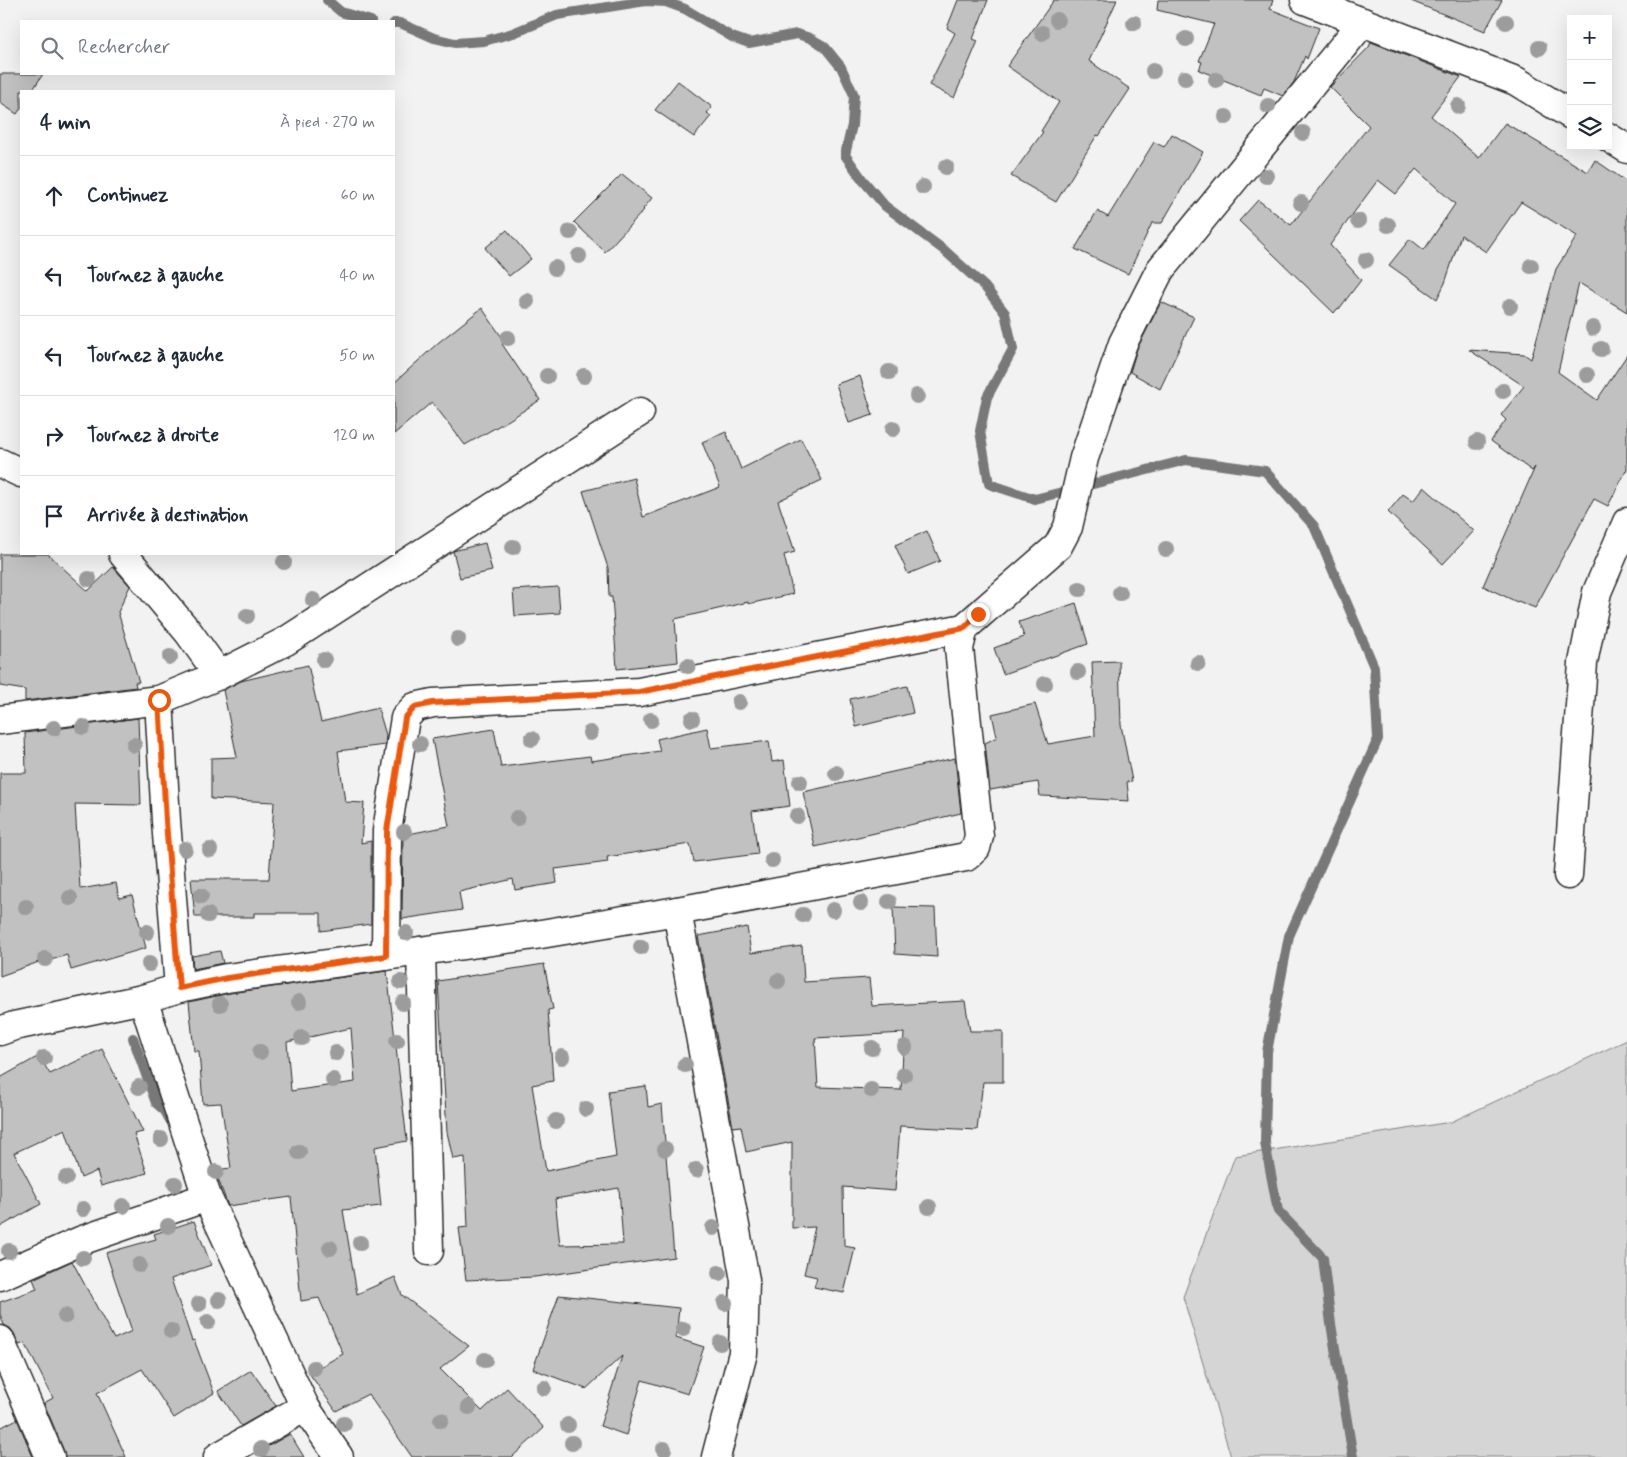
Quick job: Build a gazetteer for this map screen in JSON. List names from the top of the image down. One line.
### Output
{"page":{"map_buttons":["+","−"],"search":"Rechercher","heading":["4 min","À pied · 270 m"],"list":[["Continuez","60 m"],["Tournez à gauche","40 m"],["Tournez à gauche","50 m"],["Tournez à droite","120 m"],"Arrivée à destination"]}}
